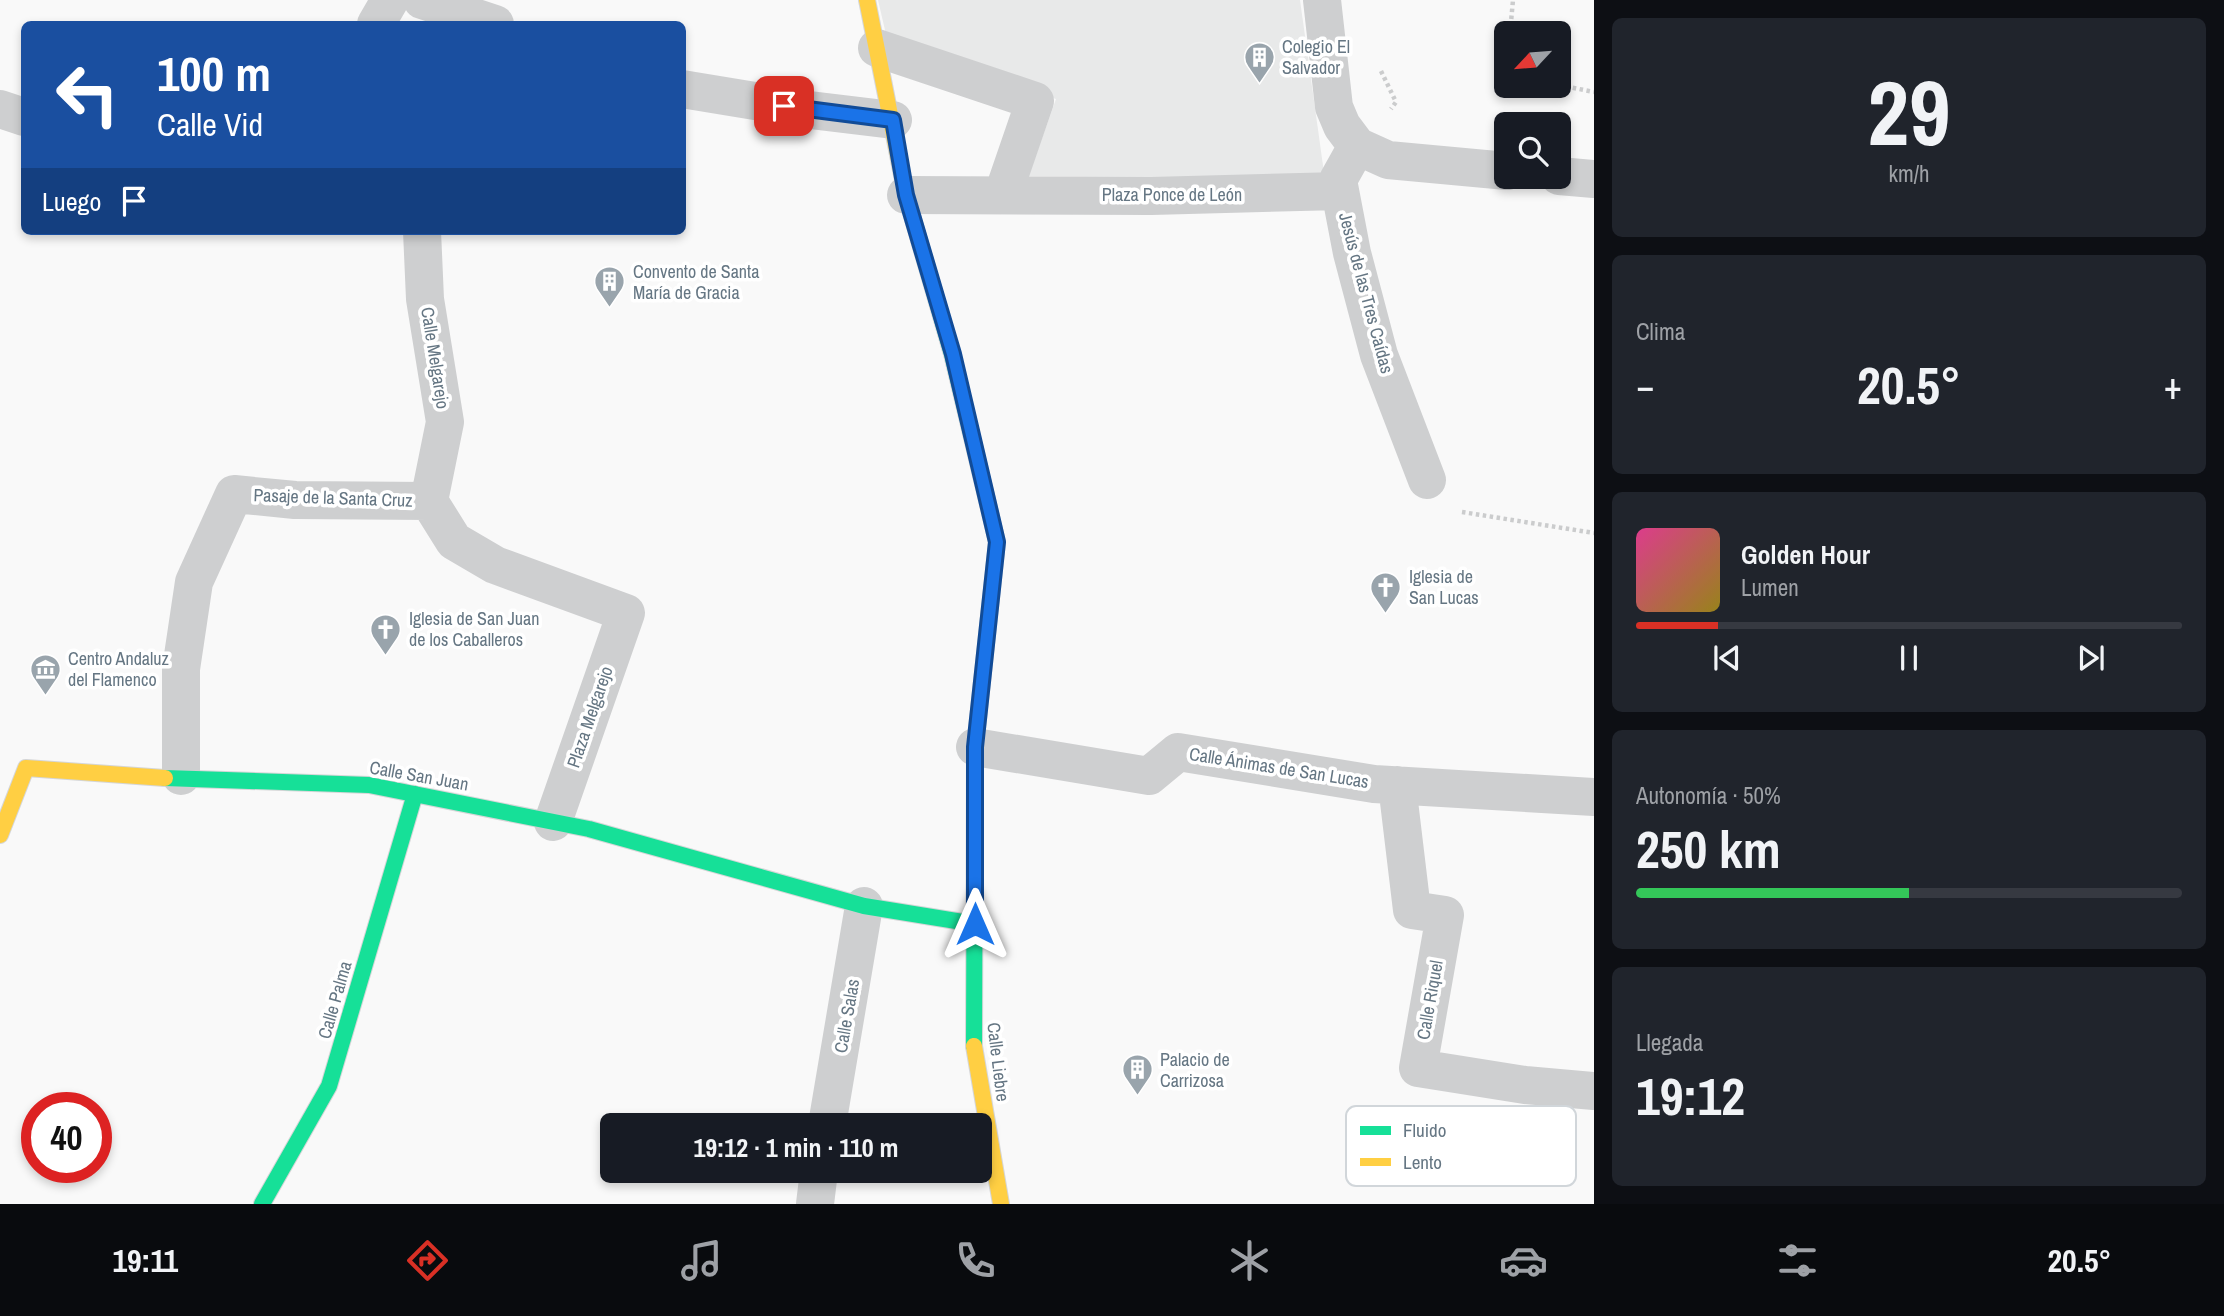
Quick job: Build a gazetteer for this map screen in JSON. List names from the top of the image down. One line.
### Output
{"streets":{"street":["Plaza Ponce de León","Jesús de las Tres Caídas","Calle Melgarejo","Pasaje de la Santa Cruz","Plaza Melgarejo","Calle Ánimas de San Lucas","Calle San Juan","Calle Palma","Calle Riquel","Calle Salas","Calle Liebre"]},"crossings":[["Plaza Ponce de León","Jesús de las Tres Caídas"],["Plaza Ponce de León","Calle Liebre"],["Calle Melgarejo","Pasaje de la Santa Cruz"],["Calle Melgarejo","Plaza Melgarejo"],["Pasaje de la Santa Cruz","Plaza Melgarejo"],["Pasaje de la Santa Cruz","Calle San Juan"],["Plaza Melgarejo","Calle San Juan"],["Calle Ánimas de San Lucas","Calle Riquel"],["Calle Ánimas de San Lucas","Calle Liebre"],["Calle San Juan","Calle Palma"],["Calle San Juan","Calle Salas"],["Calle San Juan","Calle Liebre"]],"places":{"building":["Colegio El Salvador","Convento de Santa María de Gracia","Palacio de Carrizosa"],"church":["Iglesia de San Lucas","Iglesia de San Juan de los Caballeros"],"museum":["Centro Andaluz del Flamenco"]},"legend":["Fluido","Lento"],"north":"bottom left","page":{"tile":[["29","km/h"],"Clima",["Autonomía · 50%","250 km"],["Llegada","19:12"]],"turn":["100 m","Calle Vid"],"then":"Luego","heat":["−","20.5°","+"],"song":["Golden Hour","Lumen"],"limit":"40","trip":"19:12 · 1 min · 110 m","tabs":["19:11","20.5°"]}}
